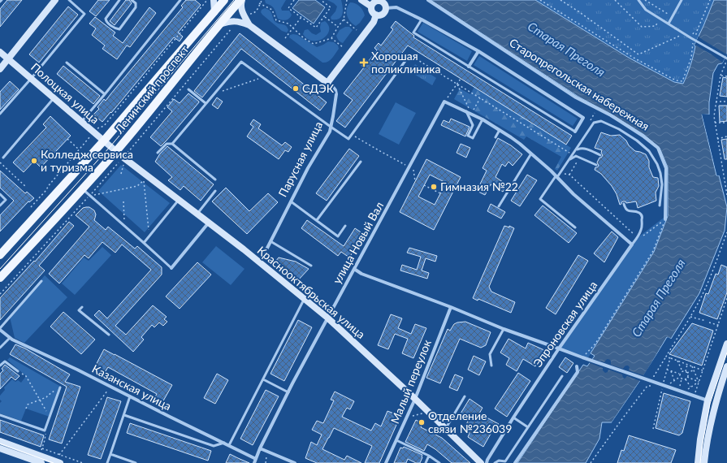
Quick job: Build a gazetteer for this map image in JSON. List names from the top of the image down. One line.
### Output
{"streets":{"main road":["Ленинский проспект"],"street":["Старопрегольская набережная","Полоцкая улица","Парусная улица","улица Новый Вал","Краснооктябрьская улица","Эпроновская улица","Малый переулок","Казанская улица"]},"crossings":[["Ленинский проспект","Полоцкая улица"],["Ленинский проспект","Краснооктябрьская улица"],["Полоцкая улица","Краснооктябрьская улица"],["Парусная улица","Краснооктябрьская улица"],["улица Новый Вал","Краснооктябрьская улица"],["улица Новый Вал","Казанская улица"],["Краснооктябрьская улица","Малый переулок"]],"water":["Старая Преголя"],"places":{"health":["Хорошая поликлиника"],"other":["СДЭК","Колледж сервиса и туризма","Гимназия №22","Отделение связи №236039"]}}
